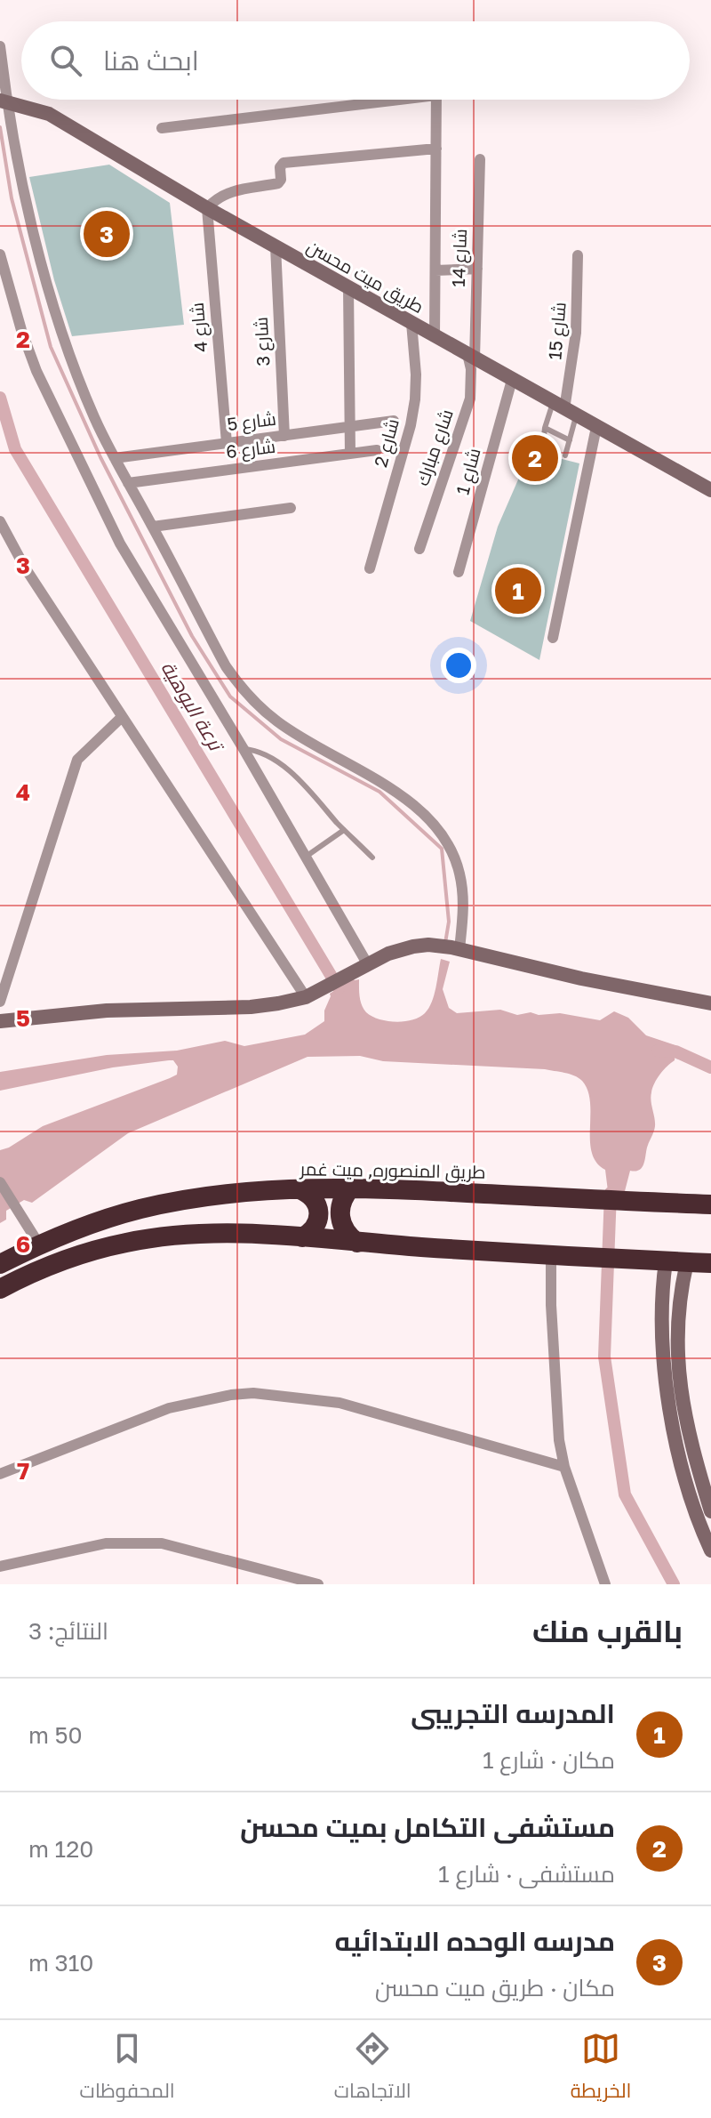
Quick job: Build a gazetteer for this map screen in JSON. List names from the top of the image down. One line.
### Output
{"streets":{"highway":["طريق المنصوره, ميت غمر"],"main road":["طريق ميت محسن"],"street":["شارع 14","شارع 4","شارع 15","شارع 3","شارع 5","شارع 2","شارع مبارك","شارع 6","شارع 1"]},"crossings":[["شارع 14","طريق ميت محسن"],["شارع 14","شارع مبارك"],["طريق ميت محسن","شارع 4"],["طريق ميت محسن","شارع 15"],["طريق ميت محسن","شارع 3"],["طريق ميت محسن","شارع 2"],["طريق ميت محسن","شارع مبارك"],["طريق ميت محسن","شارع 1"],["شارع 4","شارع 5"],["شارع 3","شارع 5"]],"water":["ترعة البوهية"],"page":{"search":"ابحث هنا","pins":["3","2","1"],"heading":["بالقرب منك","النتائج: 3"],"list":[{"mark":"1","name":"المدرسه التجريبى","note":"مكان · شارع 1","value":"50 m"},{"mark":"2","name":"مستشفى التكامل بميت محسن","note":"مستشفى · شارع 1","value":"120 m"},{"mark":"3","name":"مدرسه الوحده الابتدائيه","note":"مكان · طريق ميت محسن","value":"310 m"}],"nav":["الخريطة","الاتجاهات","المحفوظات"]},"grid":{"rows":["2","3","4","5","6","7"]}}
